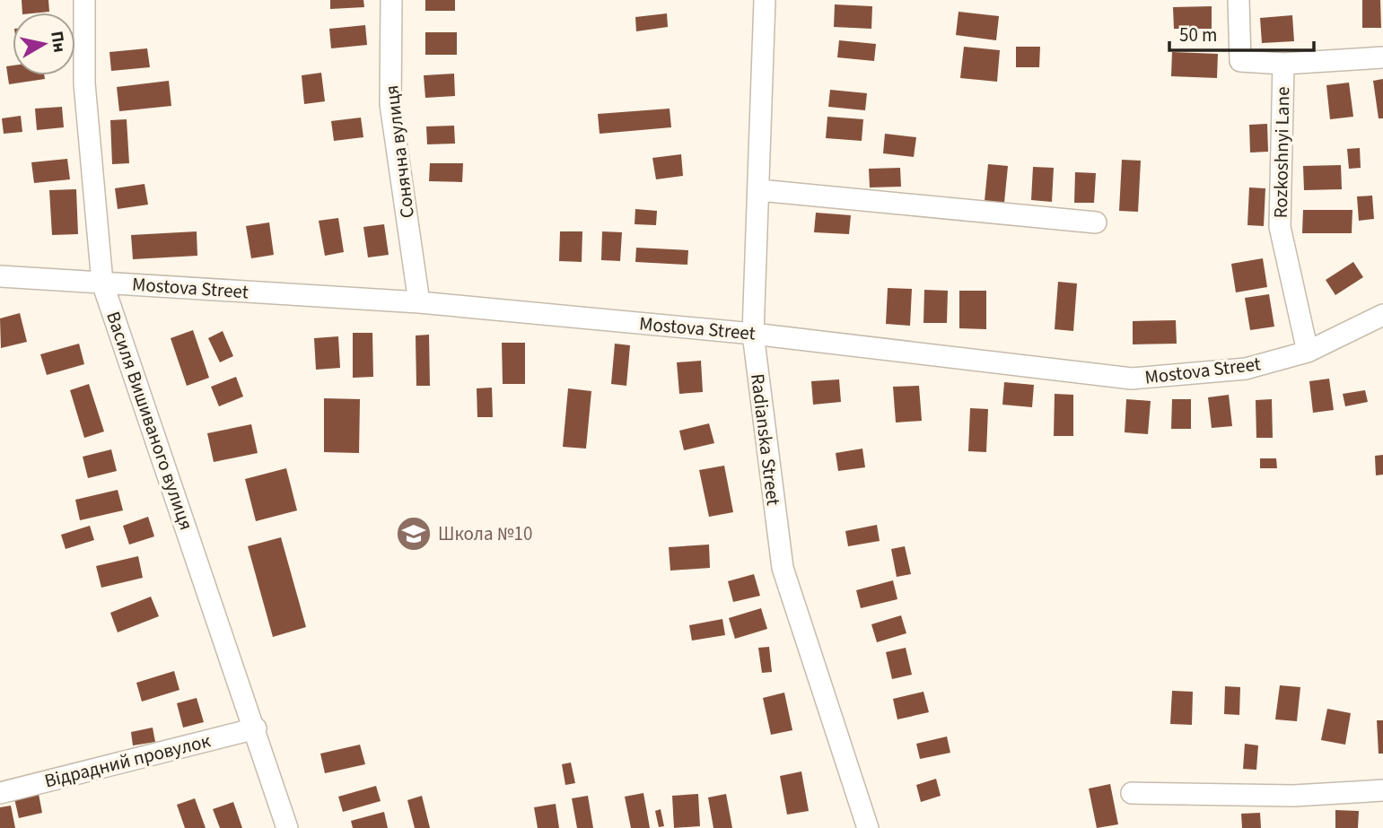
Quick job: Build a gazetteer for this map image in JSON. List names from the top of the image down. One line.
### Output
{"streets":{"street":["Сонячна вулиця","Rozkoshnyi Lane","Mostova Street","Василя Вишиваного вулиця","Radianska Street","Відрадний провулок"]},"crossings":[["Сонячна вулиця","Mostova Street"],["Rozkoshnyi Lane","Mostova Street"],["Mostova Street","Василя Вишиваного вулиця"],["Mostova Street","Radianska Street"],["Василя Вишиваного вулиця","Відрадний провулок"]],"places":{"school or university":["Школа №10"]},"scale_bar":"50 m","north":"right"}
